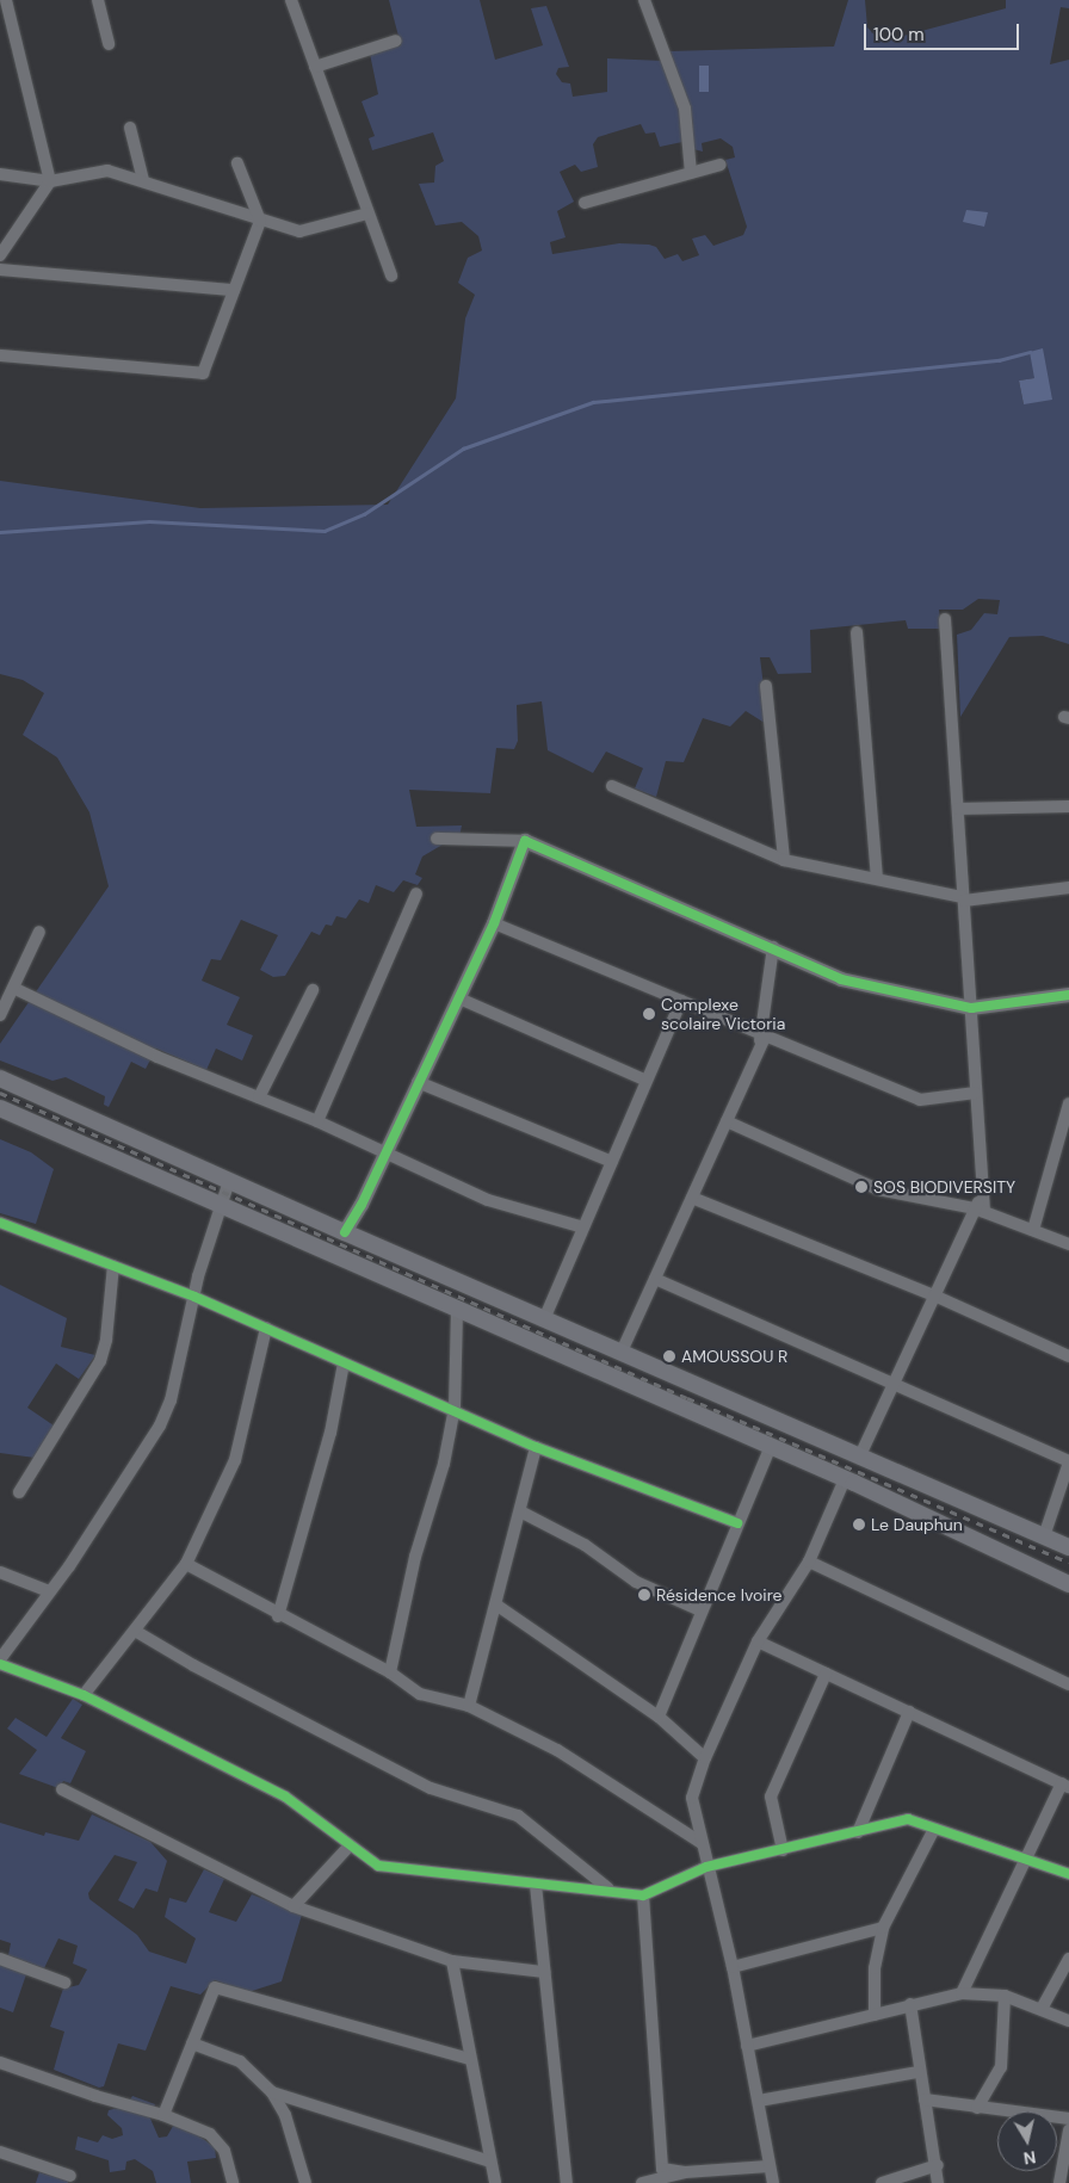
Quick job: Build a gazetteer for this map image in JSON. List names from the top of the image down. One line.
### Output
{"places":["Complexe scolaire Victoria","SOS BIODIVERSITY","AMOUSSOU R","Le Dauphun","Résidence Ivoire"],"scale_bar":"100 m","north":"bottom"}
